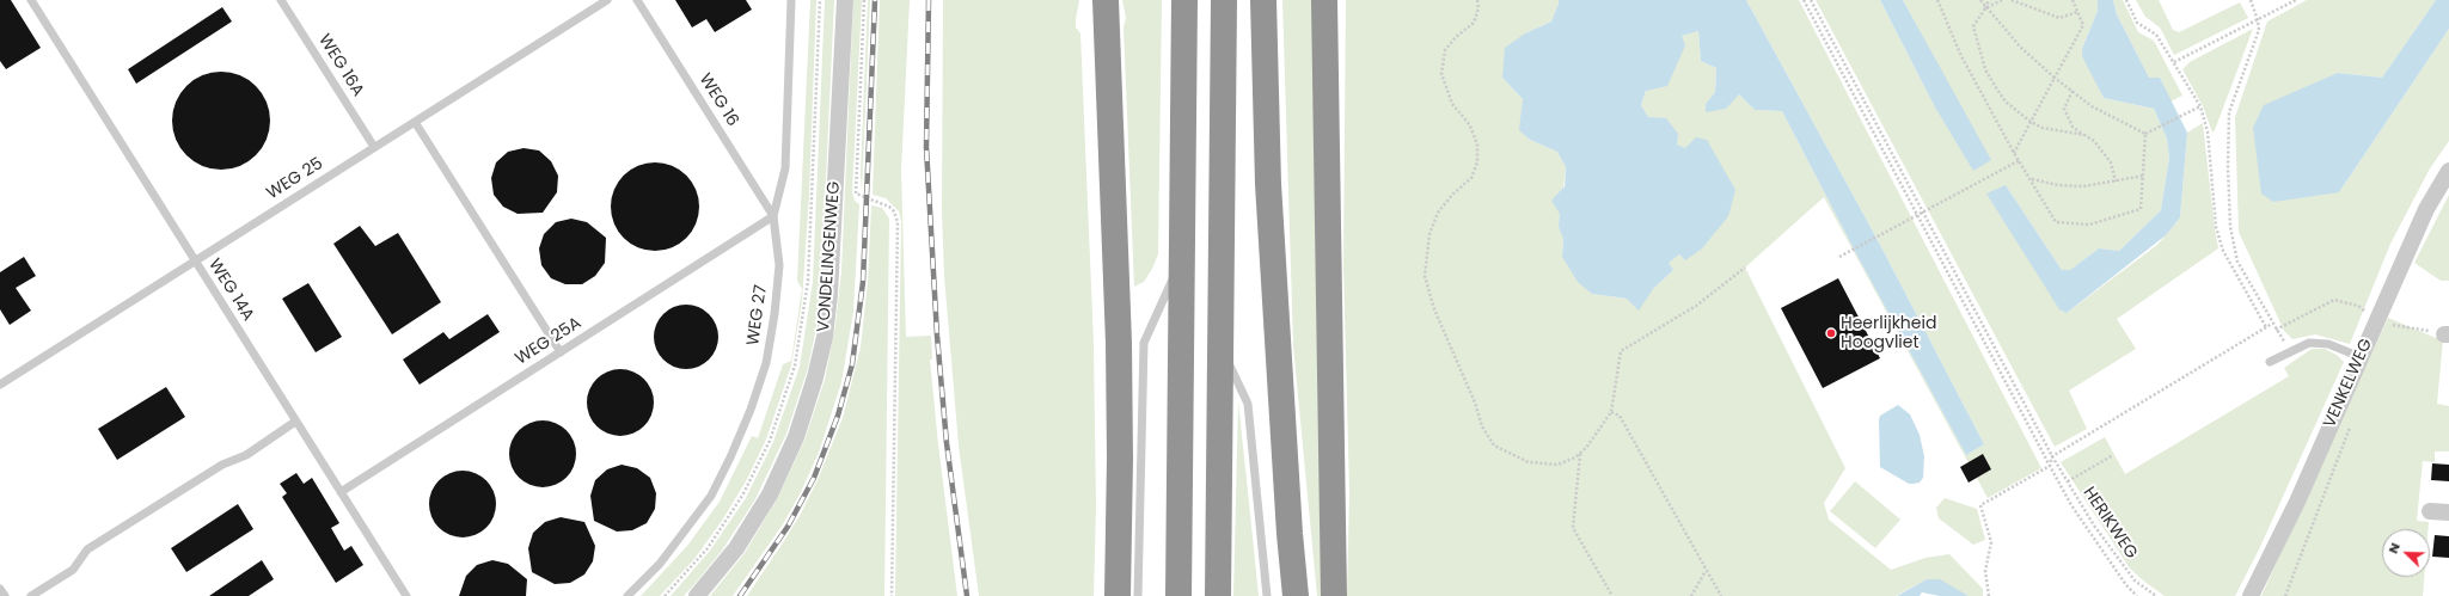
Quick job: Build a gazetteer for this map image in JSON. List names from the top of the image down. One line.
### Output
{"streets":{"street":["VONDELINGENWEG","VENKELWEG"],"lane":["WEG 16A","WEG 16","WEG 25","WEG 14A","WEG 27","WEG 25A"],"path":["HERIKWEG"]},"crossings":[["WEG 16A","WEG 25"],["WEG 16","WEG 27"],["WEG 16","WEG 25A"],["WEG 25","WEG 14A"],["WEG 14A","WEG 25A"],["WEG 27","WEG 25A"]],"places":["Heerlijkheid Hoogvliet"],"north":"top left"}
